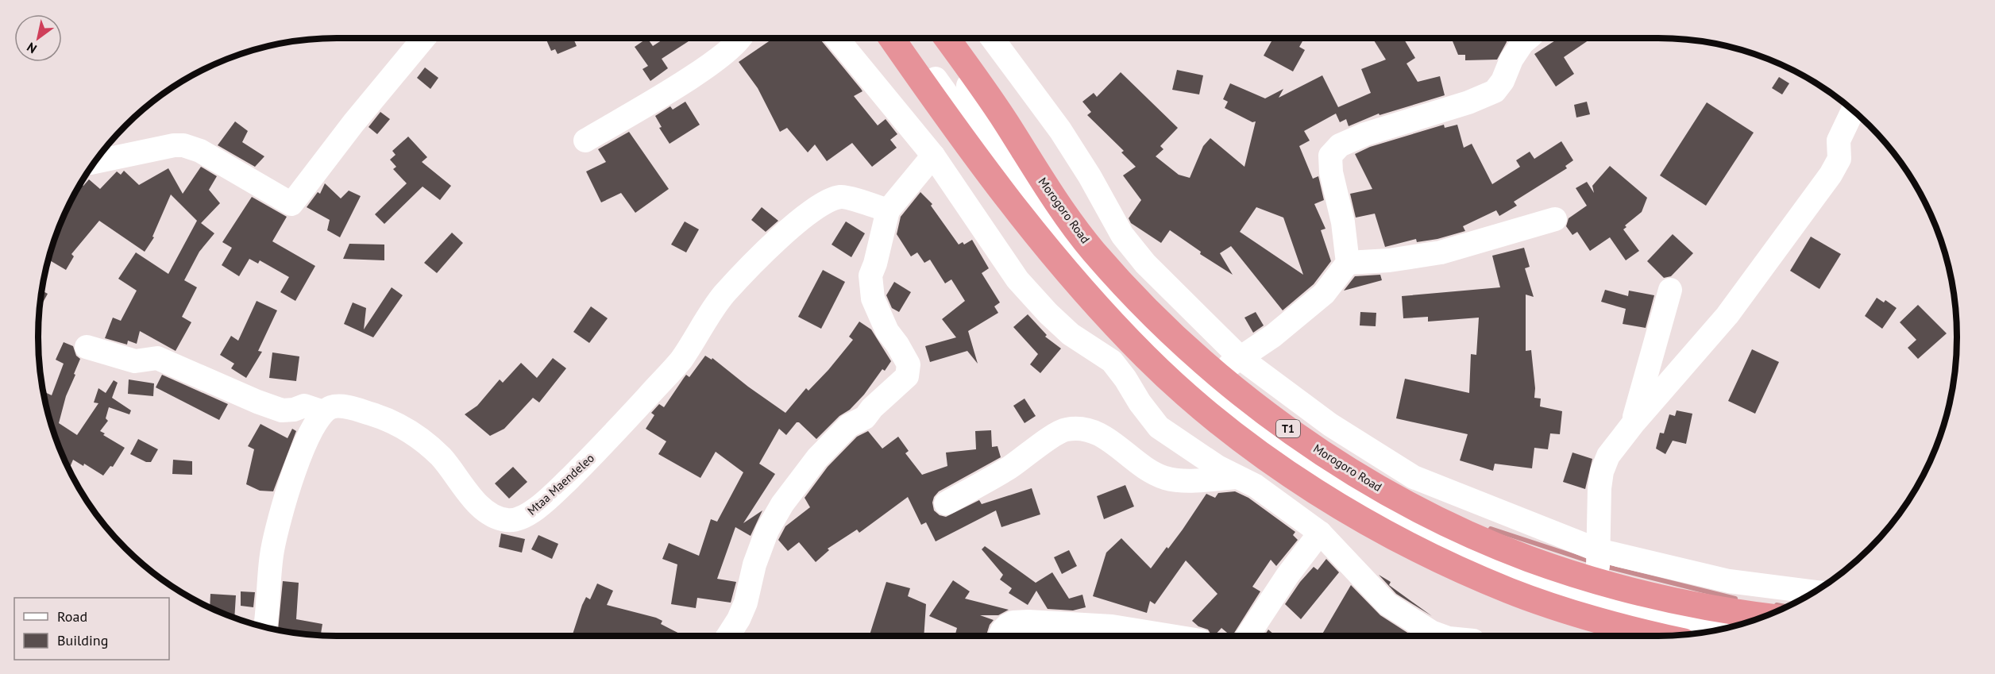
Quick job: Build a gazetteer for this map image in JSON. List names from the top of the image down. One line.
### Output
{"streets":{"highway":["Morogoro Road","T1"],"street":["Mtaa Maendeleo"]},"legend":["Road","Building"],"north":"bottom left"}
